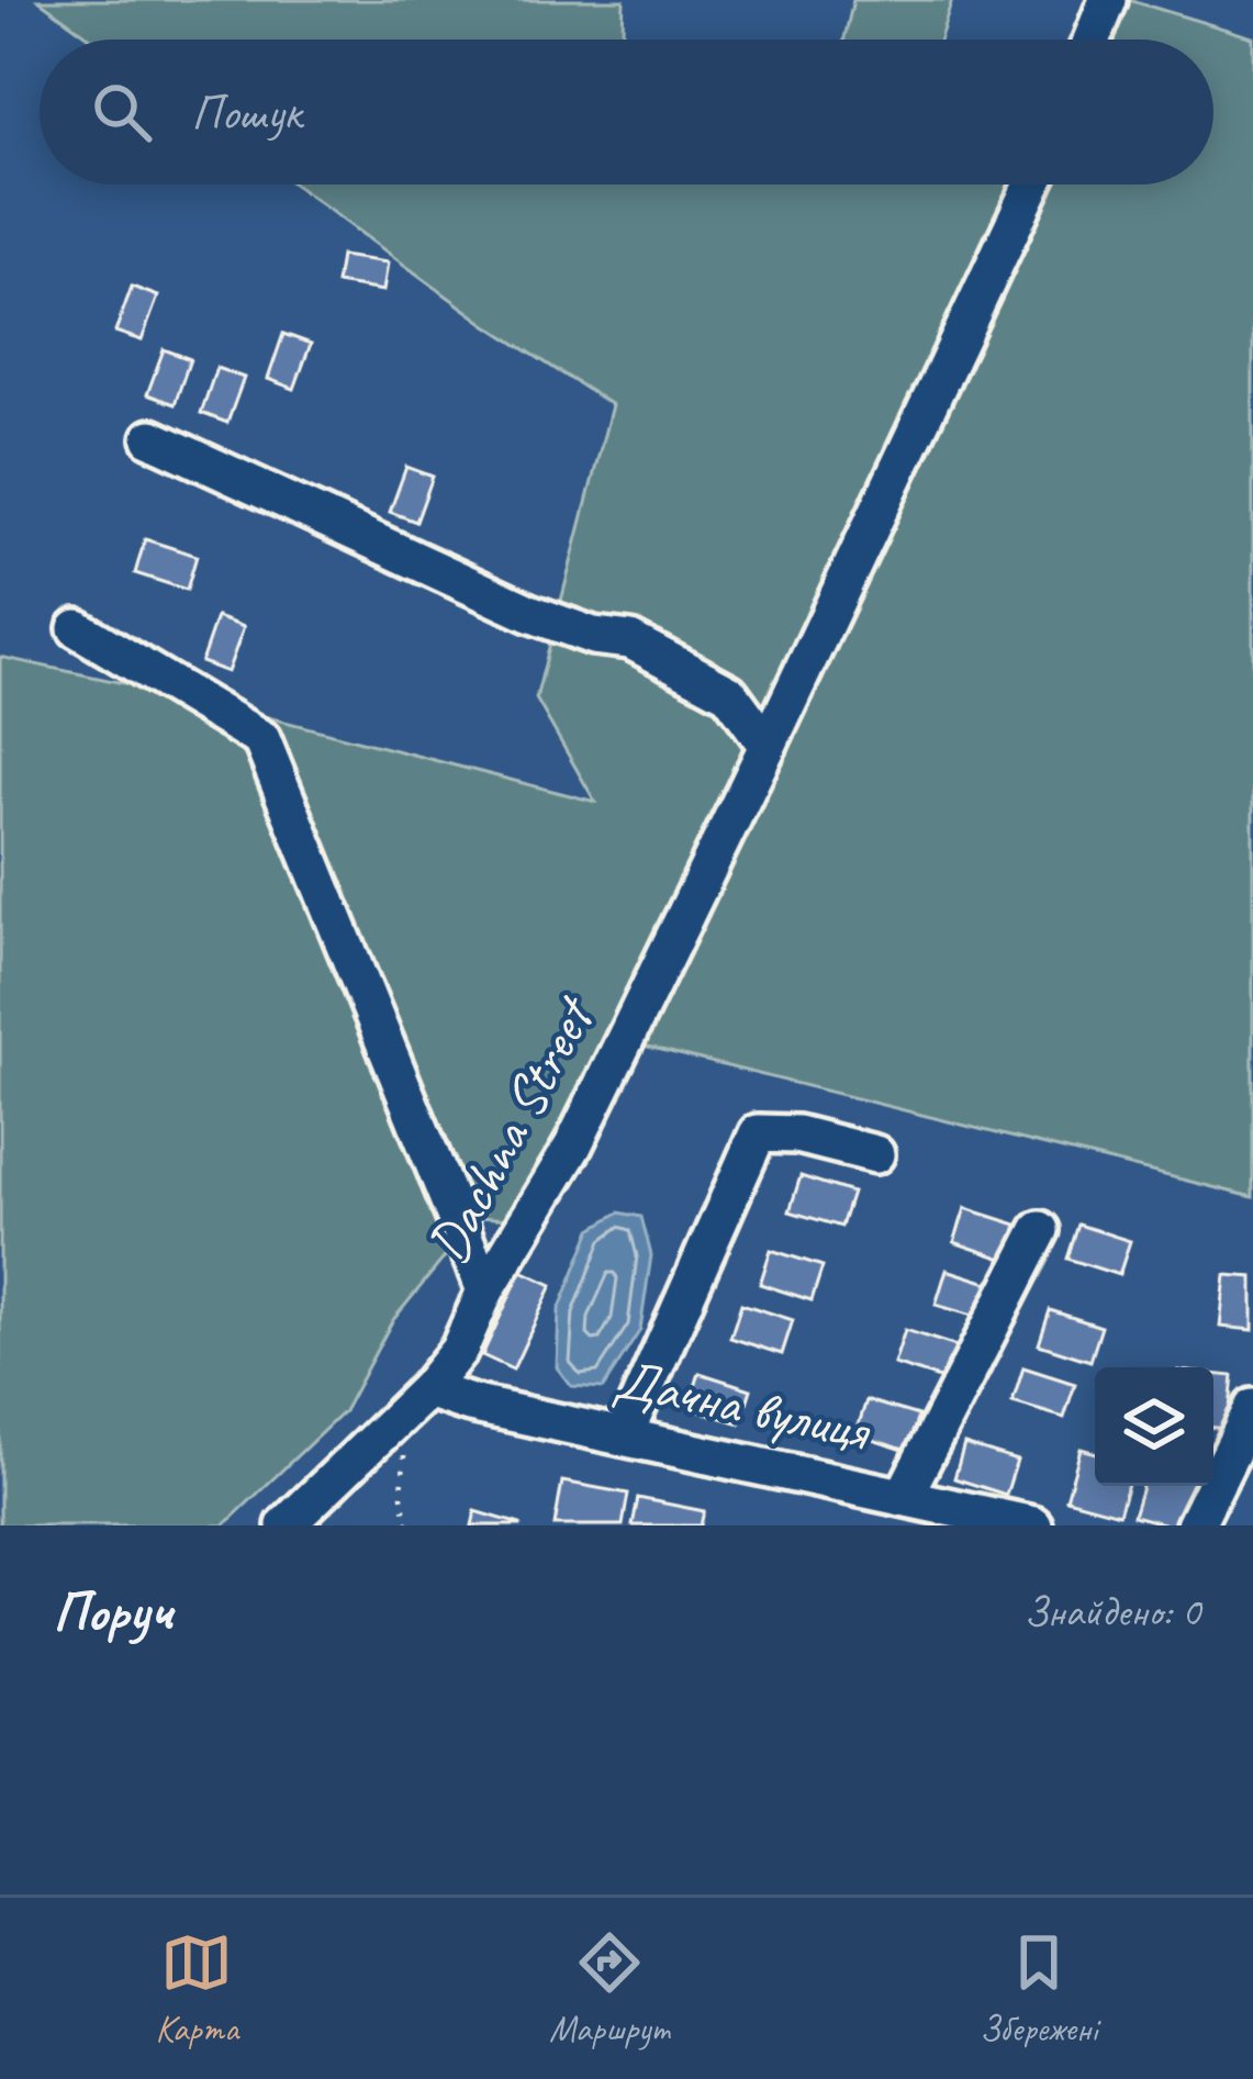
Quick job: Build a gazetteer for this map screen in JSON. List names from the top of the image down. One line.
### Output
{"streets":{"street":["Dachna Street","Дачна вулиця"]},"crossings":[["Dachna Street","Дачна вулиця"]],"page":{"search":"Пошук","heading":["Поруч","Знайдено: 0"],"nav":["Карта","Маршрут","Збережені"]}}
